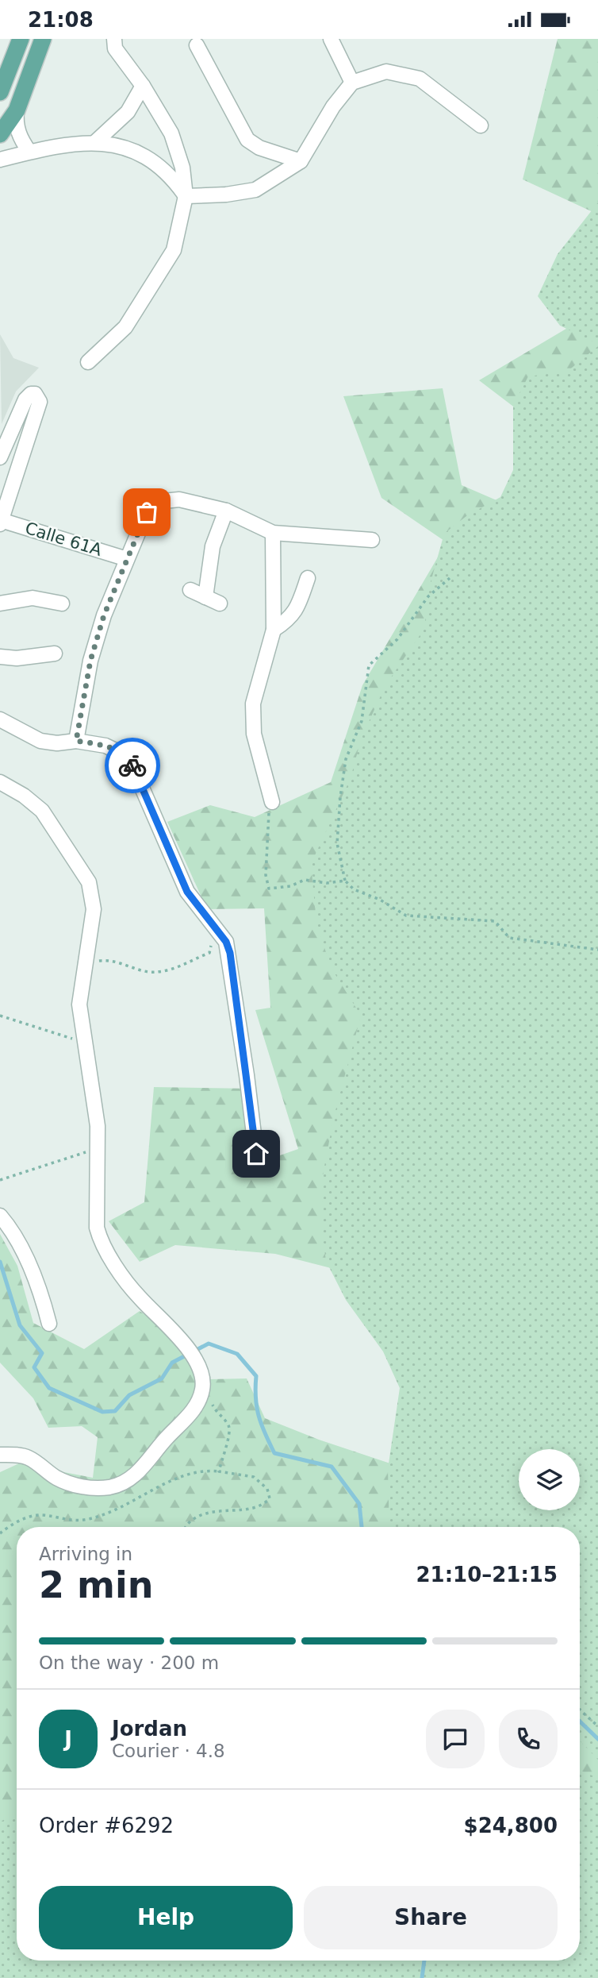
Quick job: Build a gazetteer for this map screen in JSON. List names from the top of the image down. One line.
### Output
{"streets":{"street":["Calle 61A"]},"page":{"status":"21:08","heading":["2 min","Arriving in","21:10–21:15"],"panel":["Jordan","Courier · 4.8","Order #6292","$24,800"],"bar":"On the way · 200 m","round":"J","buttons":["Help","Share"]}}
